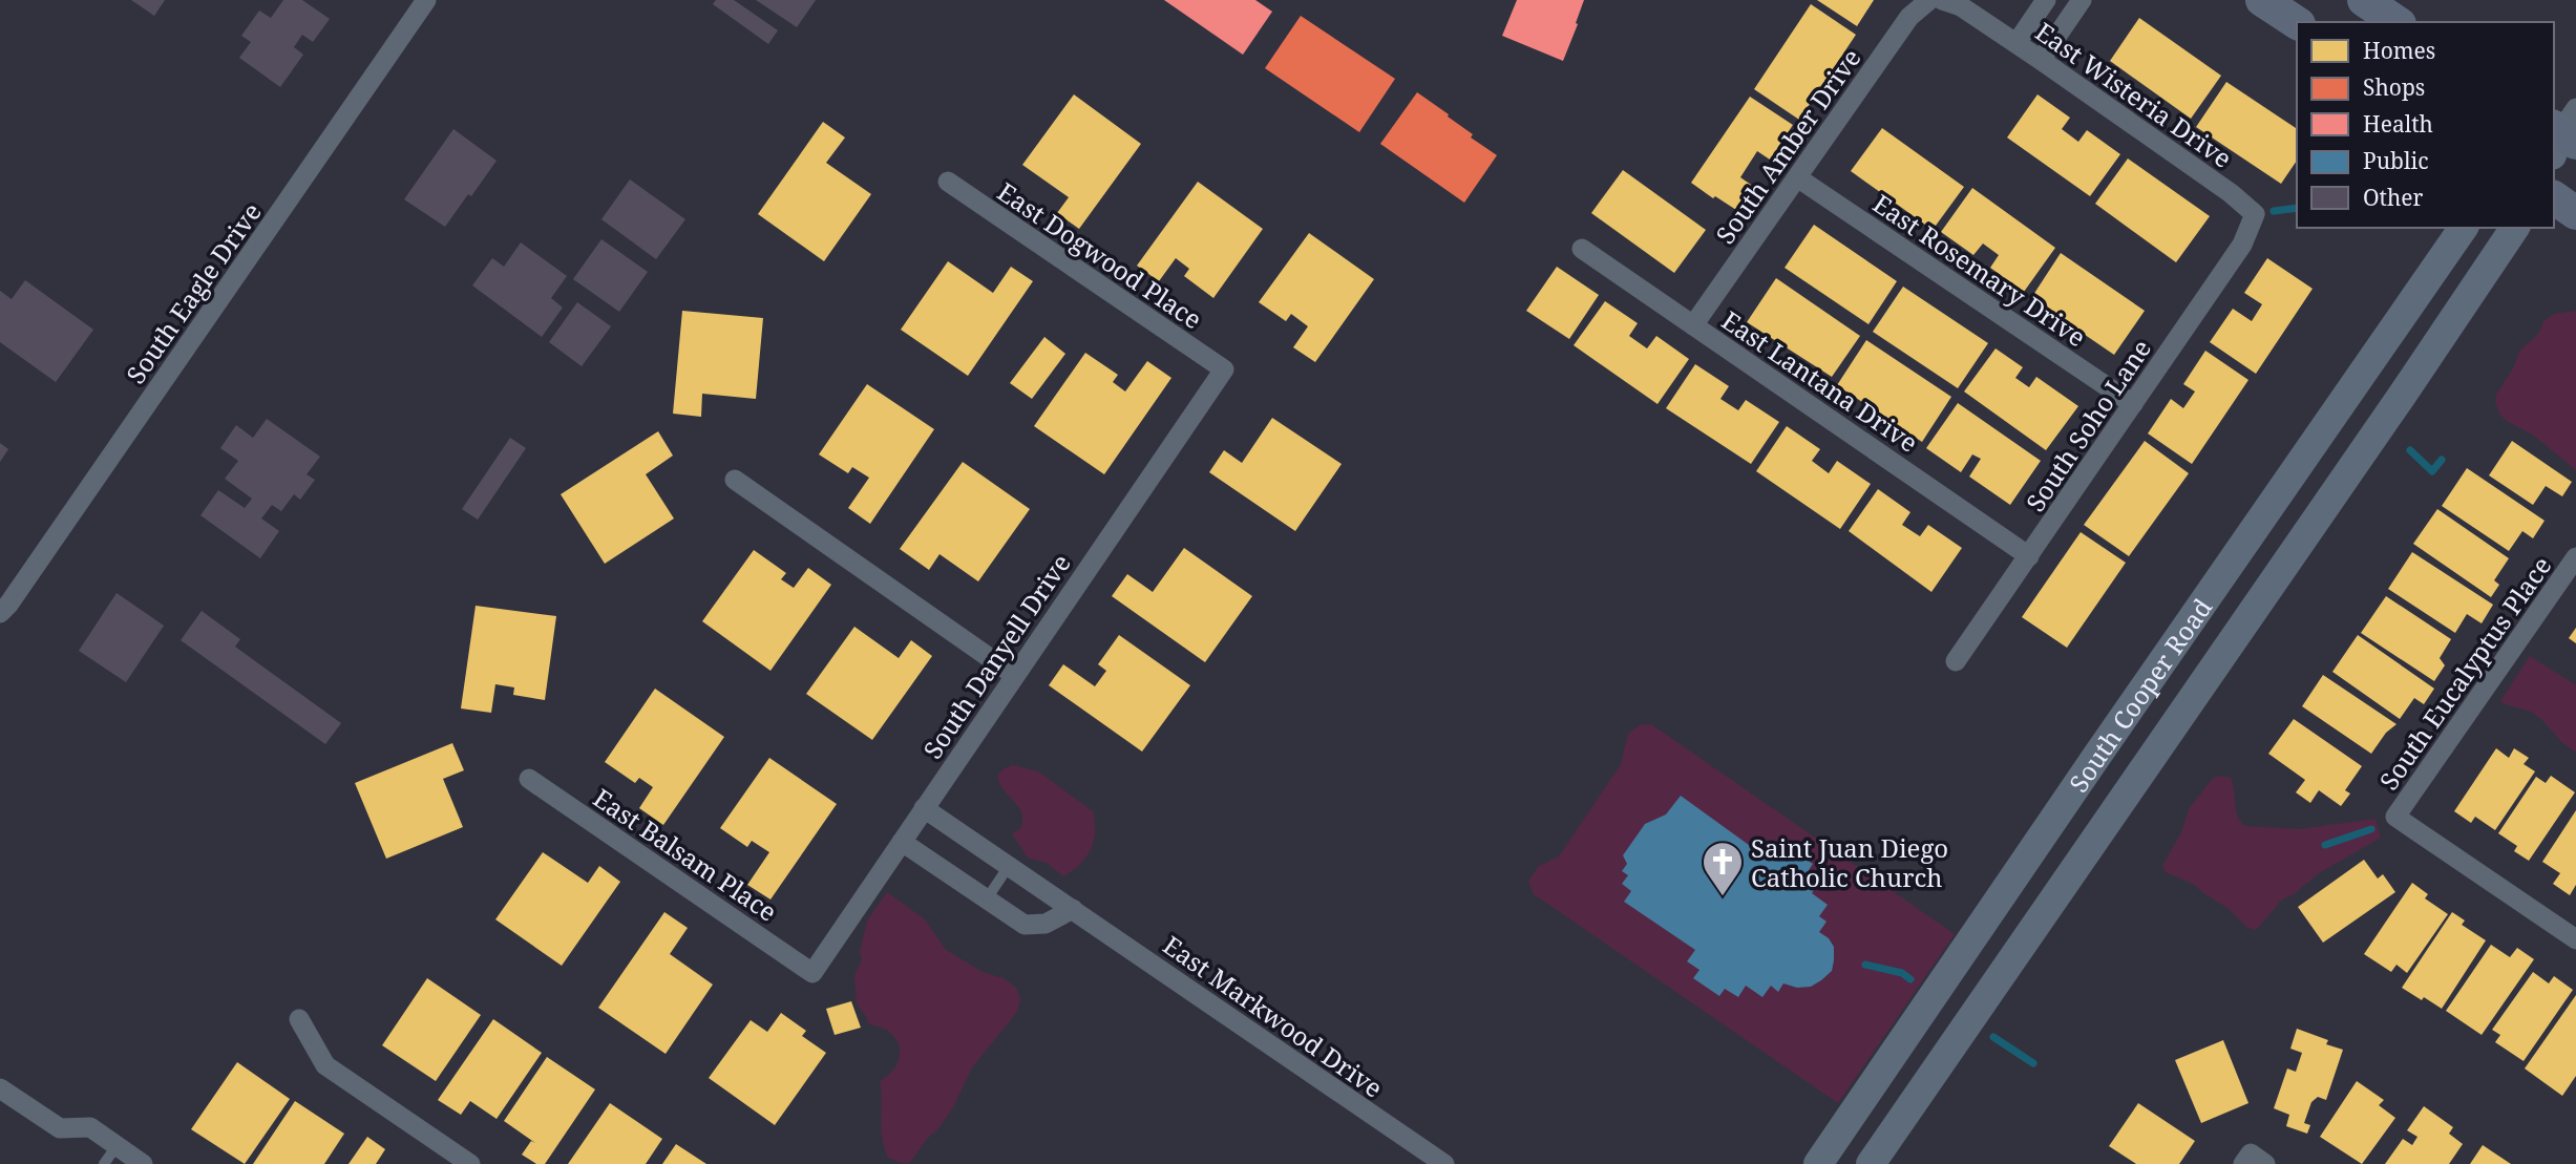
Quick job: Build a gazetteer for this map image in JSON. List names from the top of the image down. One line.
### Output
{"streets":{"main road":["South Cooper Road"],"street":["East Wisteria Drive","South Amber Drive","East Dogwood Place","East Rosemary Drive","South Eagle Drive","East Lantana Drive","South Soho Lane","South Danyell Drive","South Eucalyptus Place","East Balsam Place","East Markwood Drive"]},"crossings":[["East Wisteria Drive","South Soho Lane"],["South Amber Drive","East Rosemary Drive"],["South Amber Drive","East Lantana Drive"],["East Dogwood Place","South Danyell Drive"],["East Rosemary Drive","South Soho Lane"],["East Lantana Drive","South Soho Lane"],["South Danyell Drive","East Balsam Place"],["South Danyell Drive","East Markwood Drive"]],"places":{"church":["Saint Juan Diego Catholic Church"]},"legend":["Homes","Shops","Health","Public","Other"]}
